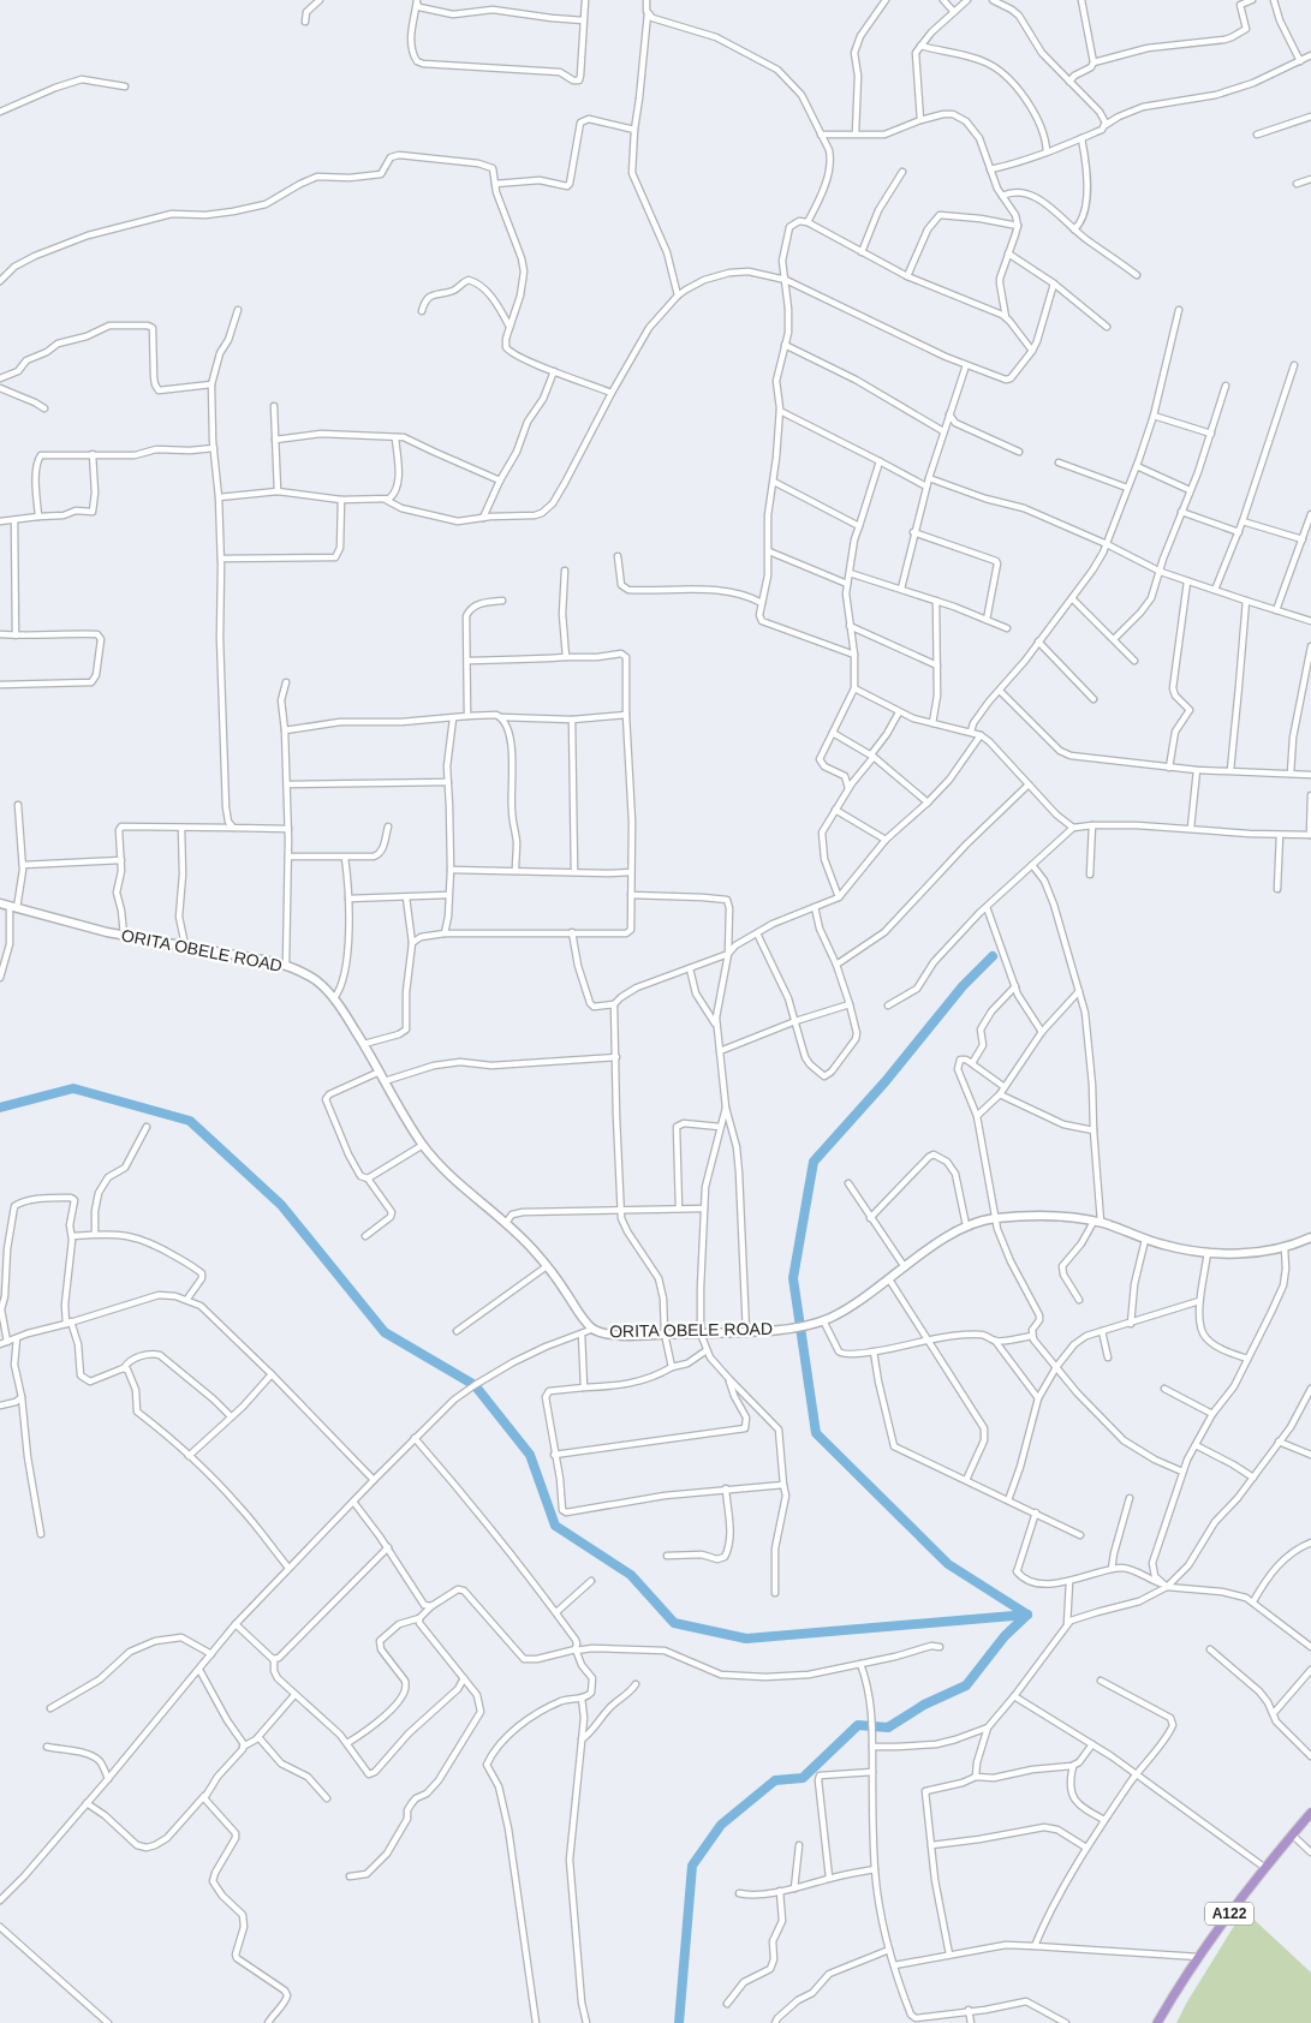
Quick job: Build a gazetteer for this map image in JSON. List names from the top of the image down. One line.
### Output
{"streets":{"highway":["A122"],"main road":["ORITA OBELE ROAD"]}}
